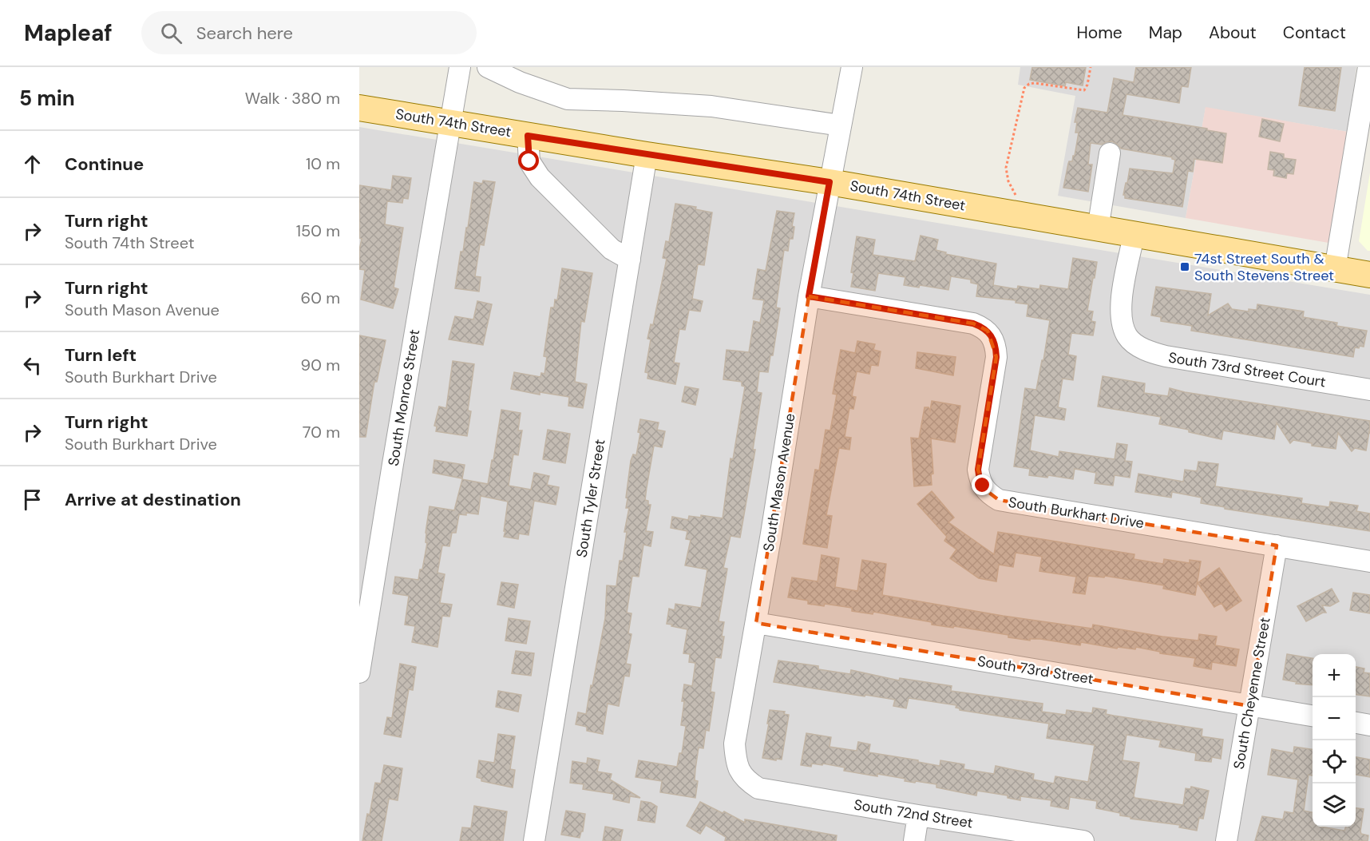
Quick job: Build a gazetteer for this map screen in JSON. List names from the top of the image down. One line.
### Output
{"streets":{"main road":["South 74th Street"],"street":["South 73rd Street Court","South Monroe Street","South Mason Avenue","South Tyler Street","South Burkhart Drive","South 73rd Street","South Cheyenne Street","South 72nd Street"]},"crossings":[["South 74th Street","South 73rd Street Court"],["South 74th Street","South Monroe Street"],["South 74th Street","South Mason Avenue"],["South 74th Street","South Tyler Street"],["South Mason Avenue","South Burkhart Drive"],["South Mason Avenue","South 73rd Street"],["South Mason Avenue","South 72nd Street"],["South Burkhart Drive","South Cheyenne Street"],["South 73rd Street","South Cheyenne Street"]],"places":{"transit":["74st Street South & South Stevens Street"]},"page":{"header":"Mapleaf","search":"Search here","nav":["Home","Map","About","Contact"],"heading":["5 min","Walk · 380 m"],"list":[["Continue","10 m"],["Turn right","South 74th Street","150 m"],["Turn right","South Mason Avenue","60 m"],["Turn left","South Burkhart Drive","90 m"],["Turn right","South Burkhart Drive","70 m"],"Arrive at destination"],"map_buttons":["+","−"]}}
